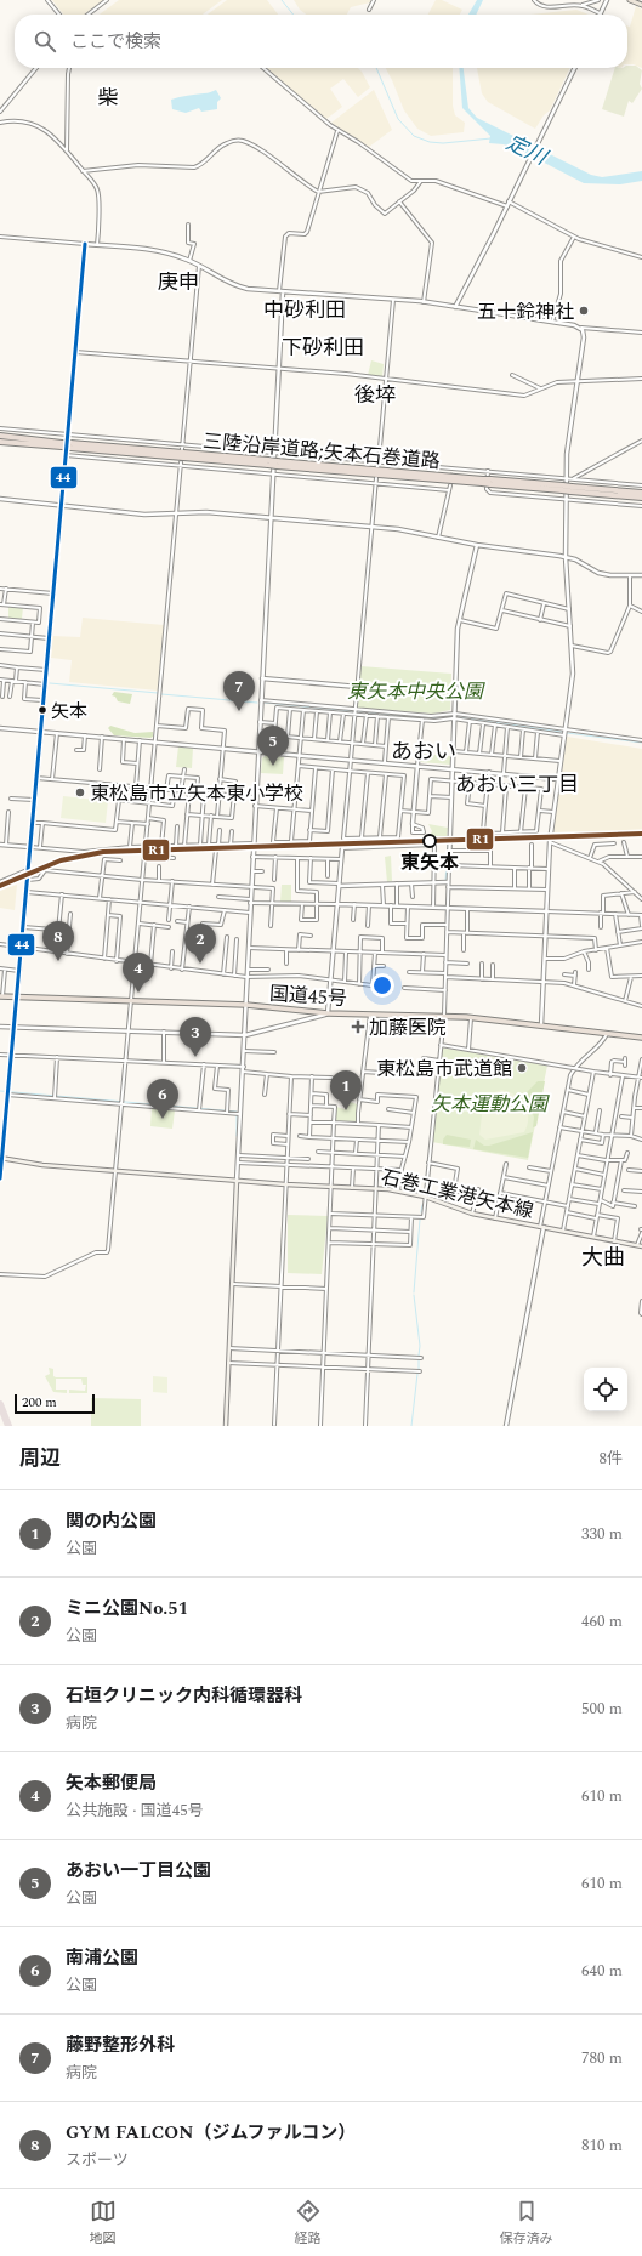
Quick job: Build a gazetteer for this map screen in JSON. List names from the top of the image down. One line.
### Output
{"streets":{"highway":["三陸沿岸道路;矢本石巻道路","国道45号"],"main road":["石巻工業港矢本線"]},"districts":["柴","庚申","中砂利田","下砂利田","後埣","あおい","あおい三丁目","大曲"],"water":["定川"],"parks":["東矢本中央公園","矢本運動公園"],"places":{"other":["五十鈴神社","矢本","東松島市立矢本東小学校","東矢本","東松島市武道館"],"health":["加藤医院"]},"lines":["transit line 44","transit line R1"],"scale_bar":"200 m","page":{"search":"ここで検索","pins":["7","5","8","2","4","3","1","6"],"scale":"200 m","heading":["周辺","8件"],"list":[{"mark":"1","name":"関の内公園","note":"公園","value":"330 m"},{"mark":"2","name":"ミニ公園No.51","note":"公園","value":"460 m"},{"mark":"3","name":"石垣クリニック内科循環器科","note":"病院","value":"500 m"},{"mark":"4","name":"矢本郵便局","note":"公共施設 · 国道45号","value":"610 m"},{"mark":"5","name":"あおい一丁目公園","note":"公園","value":"610 m"},{"mark":"6","name":"南浦公園","note":"公園","value":"640 m"},{"mark":"7","name":"藤野整形外科","note":"病院","value":"780 m"},{"mark":"8","name":"GYM FALCON（ジムファルコン）","note":"スポーツ","value":"810 m"}],"nav":["地図","経路","保存済み"]}}
